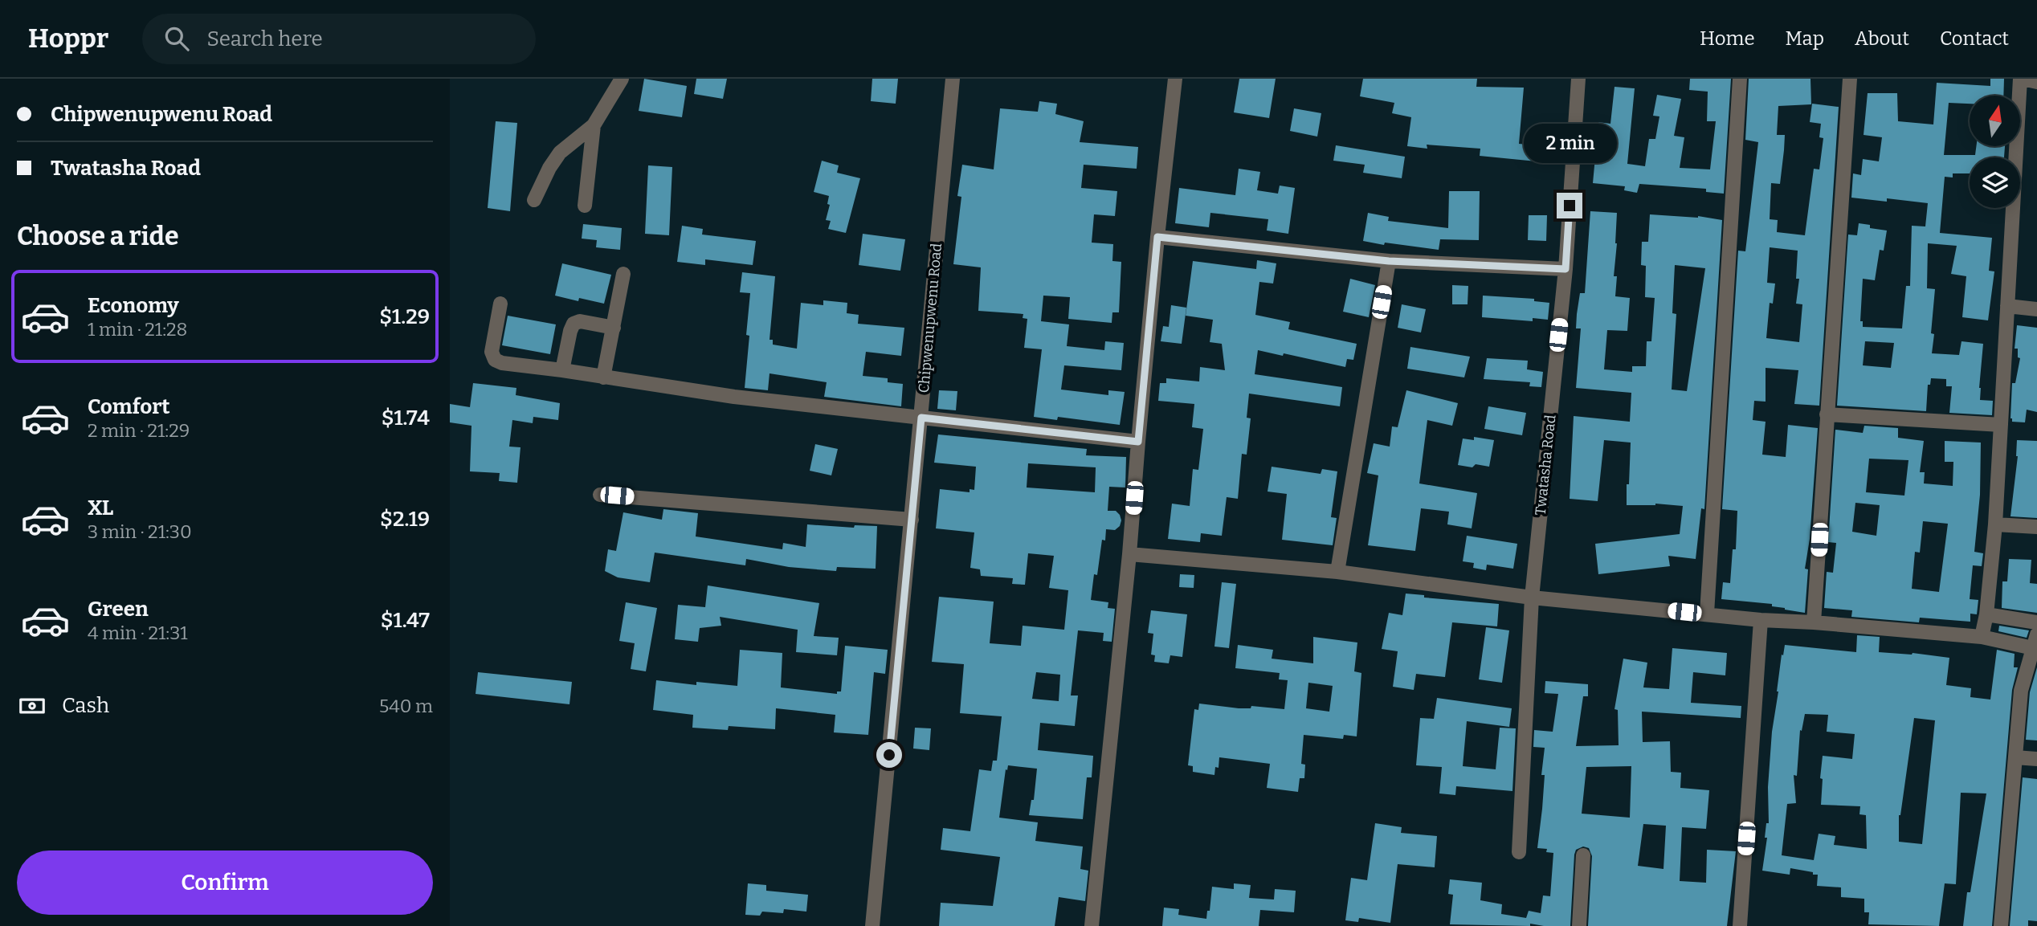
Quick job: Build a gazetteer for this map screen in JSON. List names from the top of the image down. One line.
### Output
{"streets":{"street":["Chipwenupwenu Road","Twatasha Road"]},"north":"top","page":{"header":"Hoppr","search":"Search here","nav":["Home","Map","About","Contact"],"banner":["Chipwenupwenu Road","Twatasha Road"],"bubble":"2 min","heading":"Choose a ride","list":[{"name":"Economy","note":"1 min · 21:28","value":"$1.29"},{"name":"Comfort","note":"2 min · 21:29","value":"$1.74"},{"name":"XL","note":"3 min · 21:30","value":"$2.19"},{"name":"Green","note":"4 min · 21:31","value":"$1.47"}],"pay":["Cash","540 m"],"buttons":"Confirm"}}
